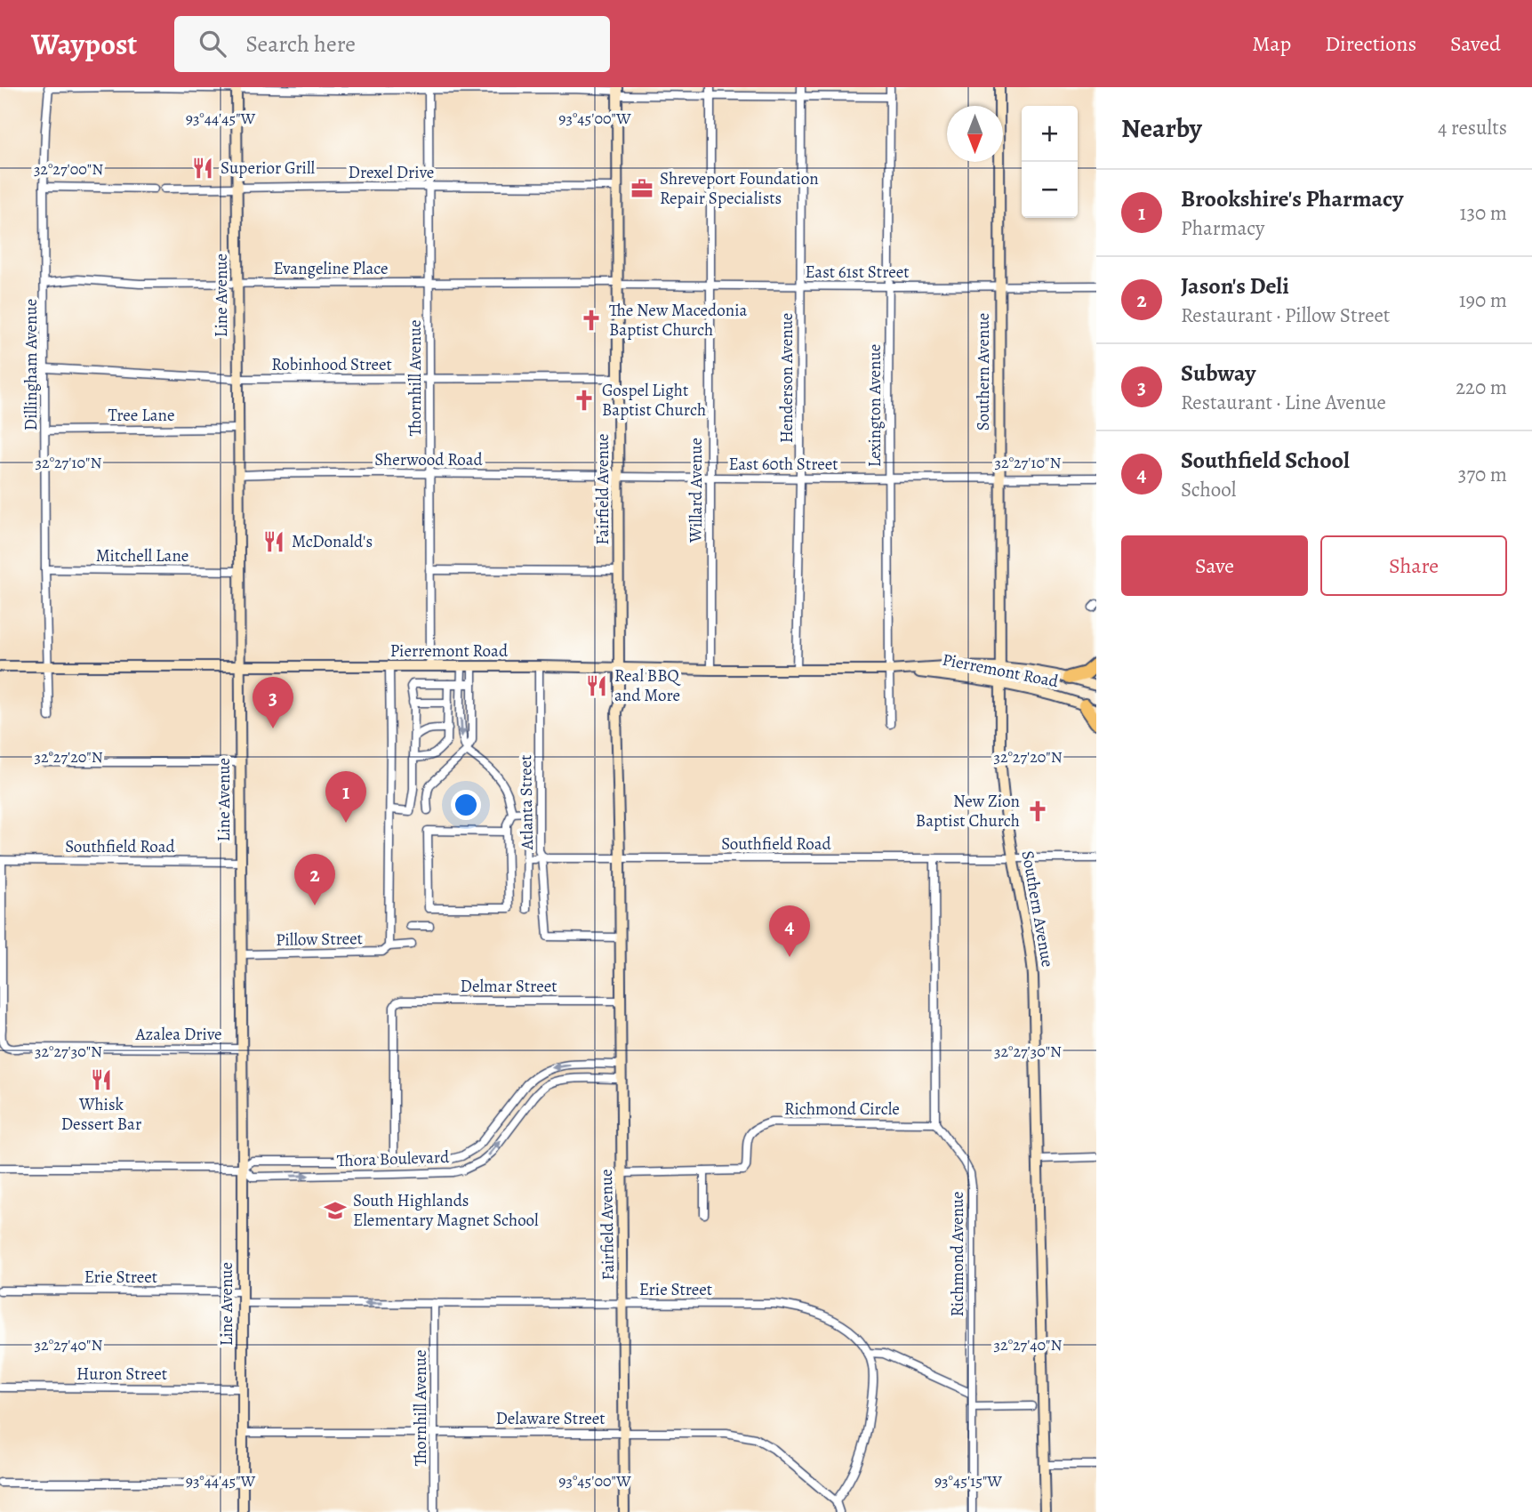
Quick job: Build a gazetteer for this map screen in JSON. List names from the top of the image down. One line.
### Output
{"streets":{"street":["Drexel Drive","Evangeline Place","East 61st Street","Line Avenue","Dillingham Avenue","Robinhood Street","Southern Avenue","Thornhill Avenue","Henderson Avenue","Lexington Avenue","Tree Lane","Sherwood Road","East 60th Street","Fairfield Avenue","Willard Avenue","Mitchell Lane","Pierremont Road","Atlanta Street","Southfield Road","Pillow Street","Delmar Street","Azalea Drive","Richmond Circle","Thora Boulevard","Richmond Avenue","Erie Street","Huron Street","Delaware Street"]},"crossings":[["Drexel Drive","Line Avenue"],["Drexel Drive","Thornhill Avenue"],["Drexel Drive","Fairfield Avenue"],["Evangeline Place","East 61st Street"],["Evangeline Place","Line Avenue"],["Evangeline Place","Dillingham Avenue"],["Evangeline Place","Thornhill Avenue"],["Evangeline Place","Fairfield Avenue"],["East 61st Street","Southern Avenue"],["East 61st Street","Henderson Avenue"],["East 61st Street","Lexington Avenue"],["East 61st Street","Fairfield Avenue"],["East 61st Street","Willard Avenue"],["Line Avenue","Robinhood Street"],["Line Avenue","Tree Lane"],["Line Avenue","Sherwood Road"],["Line Avenue","Mitchell Lane"],["Line Avenue","Pierremont Road"],["Line Avenue","Southfield Road"],["Line Avenue","Pillow Street"],["Line Avenue","Azalea Drive"],["Line Avenue","Thora Boulevard"],["Line Avenue","Erie Street"],["Line Avenue","Huron Street"],["Line Avenue","Delaware Street"],["Dillingham Avenue","Robinhood Street"],["Dillingham Avenue","Tree Lane"],["Dillingham Avenue","Mitchell Lane"],["Dillingham Avenue","Pierremont Road"],["Robinhood Street","Thornhill Avenue"],["Robinhood Street","Fairfield Avenue"],["Southern Avenue","East 60th Street"],["Southern Avenue","Pierremont Road"],["Southern Avenue","Southfield Road"],["Thornhill Avenue","Sherwood Road"],["Thornhill Avenue","Pierremont Road"],["Thornhill Avenue","Erie Street"],["Thornhill Avenue","Delaware Street"],["Henderson Avenue","East 60th Street"],["Henderson Avenue","Pierremont Road"],["Lexington Avenue","East 60th Street"],["Lexington Avenue","Pierremont Road"],["Sherwood Road","East 60th Street"],["Sherwood Road","Fairfield Avenue"],["East 60th Street","Fairfield Avenue"],["East 60th Street","Willard Avenue"],["Fairfield Avenue","Pierremont Road"],["Fairfield Avenue","Atlanta Street"],["Fairfield Avenue","Southfield Road"],["Fairfield Avenue","Delmar Street"],["Fairfield Avenue","Thora Boulevard"],["Fairfield Avenue","Erie Street"],["Fairfield Avenue","Delaware Street"],["Willard Avenue","Pierremont Road"],["Pierremont Road","Atlanta Street"],["Atlanta Street","Southfield Road"],["Southfield Road","Azalea Drive"],["Delmar Street","Thora Boulevard"],["Richmond Circle","Richmond Avenue"]],"places":{"restaurant":["Superior Grill","McDonald's","Real BBQ and More","Whisk Dessert Bar"],"office":["Shreveport Foundation Repair Specialists"],"church":["The New Macedonia Baptist Church","Gospel Light Baptist Church","New Zion Baptist Church"],"school or university":["South Highlands Elementary Magnet School"]},"north":"bottom","page":{"header":"Waypost","search":"Search here","nav":["Map","Directions","Saved"],"heading":["Nearby","4 results"],"map_buttons":["+","−"],"list":[{"mark":"1","name":"Brookshire's Pharmacy","note":"Pharmacy","value":"130 m"},{"mark":"2","name":"Jason's Deli","note":"Restaurant · Pillow Street","value":"190 m"},{"mark":"3","name":"Subway","note":"Restaurant · Line Avenue","value":"220 m"},{"mark":"4","name":"Southfield School","note":"School","value":"370 m"}],"buttons":["Save","Share"],"pins":["3","1","2","4"]},"coordinates":["93°44'45\"W","93°45'00\"W","32°27'00\"N","32°27'10\"N","32°27'20\"N","32°27'30\"N","32°27'40\"N","93°45'15\"W"]}
